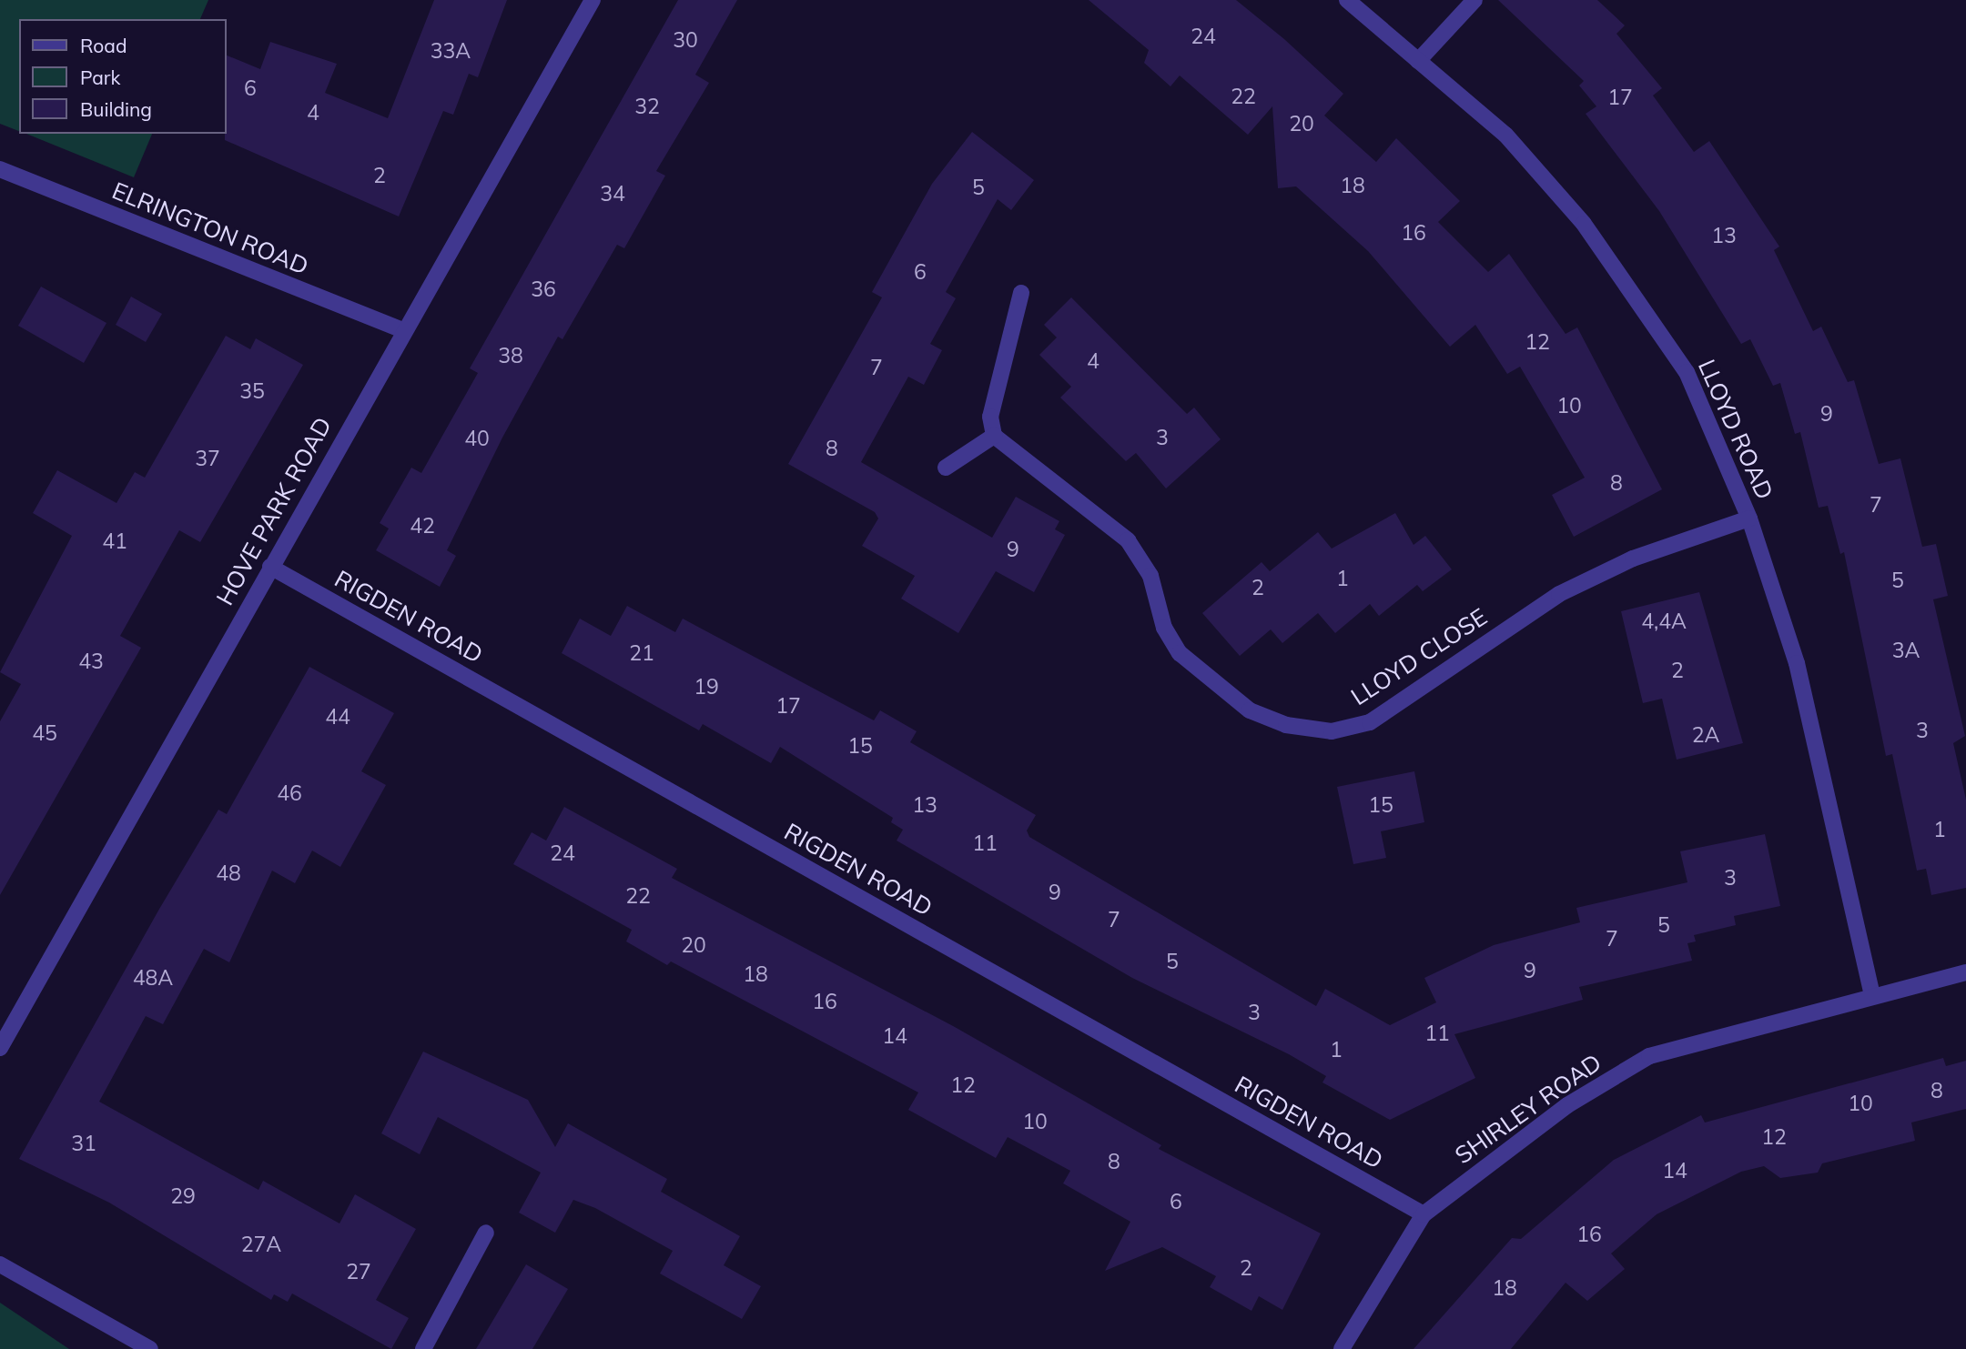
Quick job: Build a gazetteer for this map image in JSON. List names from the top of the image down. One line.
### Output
{"streets":{"street":["ELRINGTON ROAD","LLOYD ROAD","HOVE PARK ROAD","RIGDEN ROAD","LLOYD CLOSE","SHIRLEY ROAD"]},"crossings":[["ELRINGTON ROAD","HOVE PARK ROAD"],["LLOYD ROAD","LLOYD CLOSE"],["LLOYD ROAD","SHIRLEY ROAD"],["HOVE PARK ROAD","RIGDEN ROAD"],["RIGDEN ROAD","SHIRLEY ROAD"]],"house_numbers":["24","30","33A","6","22","17","32","4","20","2","18","5","34","16","13","6","36","12","38","4","7","35","10","9","3","40","8","37","8","7","42","41","9","1","5","2","4,4A","3A","21","43","2","19","17","44","3","45","2A","15","46","13","15","1","11","24","48","3","9","22","7","5","7","20","5","9","18","48A","16","3","11","14","1","12","8","10","10","12","31","8","14","29","6","16","27A","2","27","18"],"legend":["Road","Park","Building"]}
